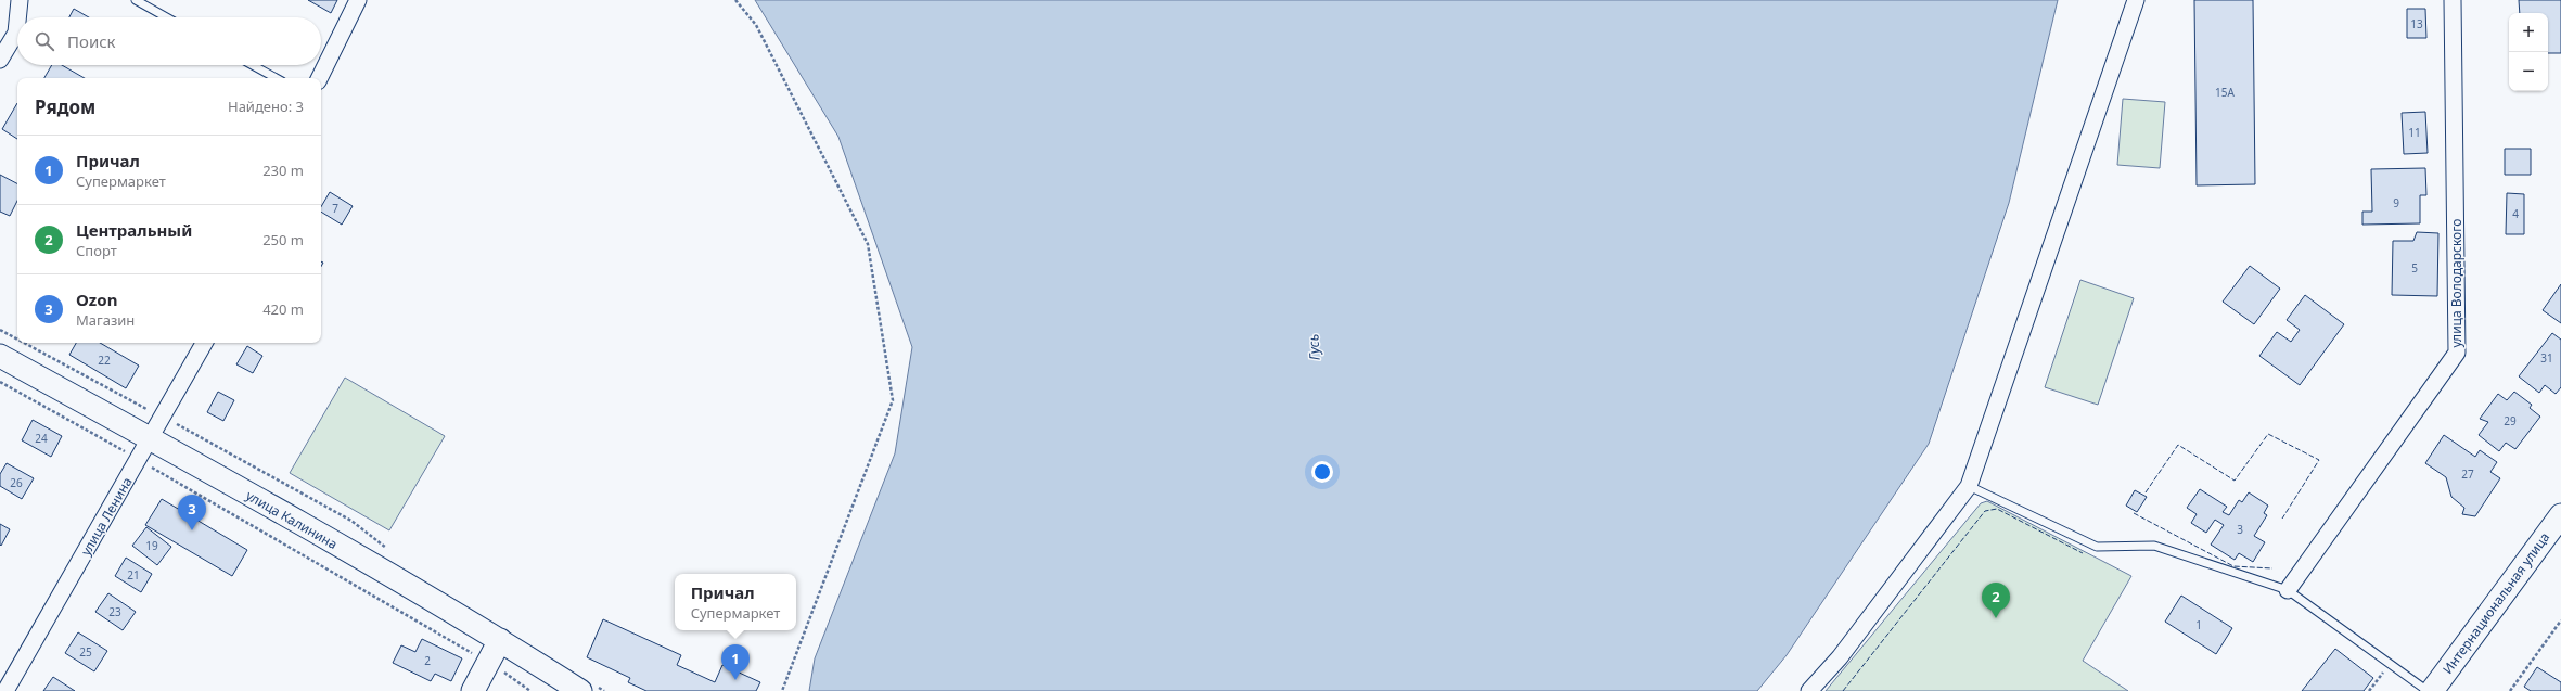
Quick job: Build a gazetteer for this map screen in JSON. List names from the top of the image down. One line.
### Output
{"streets":{"main road":["улица Калинина","Интернациональная улица"],"street":["улица Володарского","улица Ленина"]},"crossings":[["улица Ленина","улица Калинина"]],"water":["Гусь"],"house_numbers":["13","15А","11","9","7","4","5","31","22","29","24","27","26","3","19","21","23","1","25","2"],"page":{"map_buttons":["+","−"],"search":"Поиск","heading":["Рядом","Найдено: 3"],"list":[{"mark":"1","name":"Причал","note":"Супермаркет","value":"230 m"},{"mark":"2","name":"Центральный","note":"Спорт","value":"250 m"},{"mark":"3","name":"Ozon","note":"Магазин","value":"420 m"}],"pins":["3","2","1"],"popup":["Причал","Супермаркет"]}}
